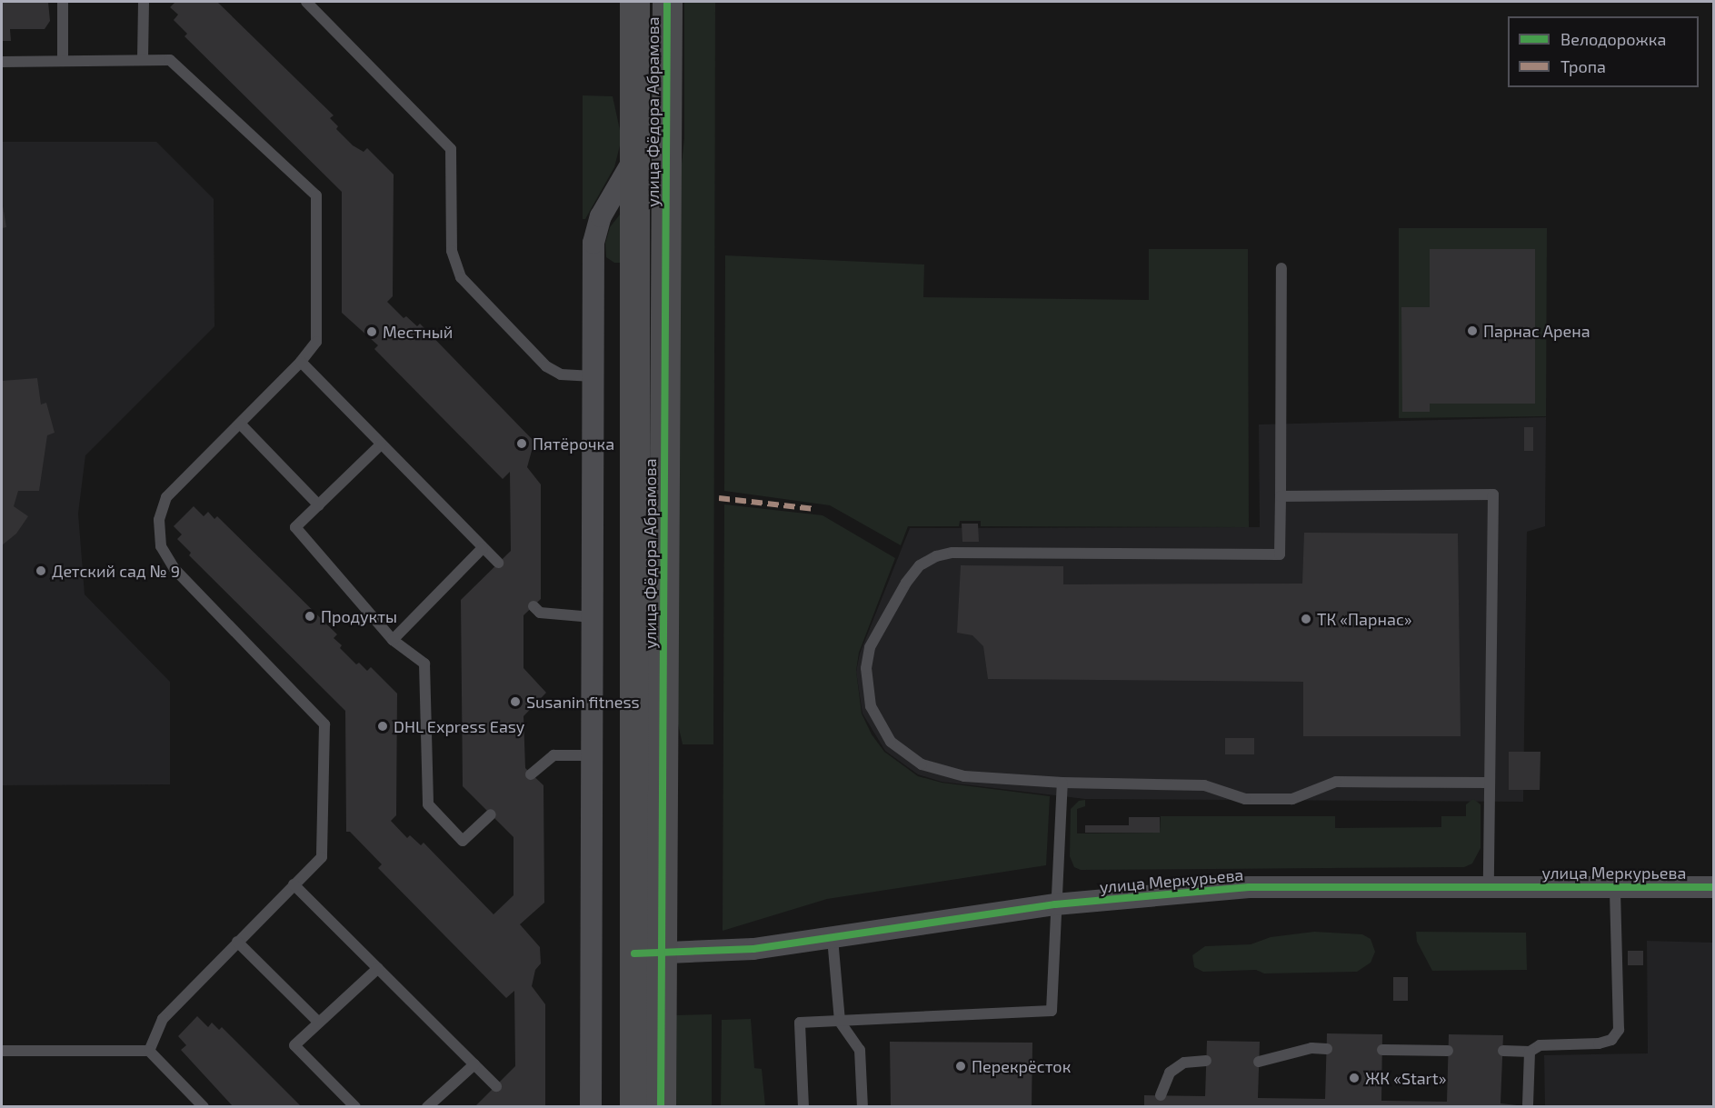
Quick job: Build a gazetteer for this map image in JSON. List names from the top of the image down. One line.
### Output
{"streets":{"street":["улица Фёдора Абрамова","улица Меркурьева"]},"crossings":[["улица Фёдора Абрамова","улица Меркурьева"]],"places":["Парнас Арена","Местный","Пятёрочка","Детский сад № 9","Продукты","ТК «Парнас»","Susanin fitness","DHL Express Easy","Перекрёсток","ЖК «Start»"],"legend":["Велодорожка","Тропа"]}
